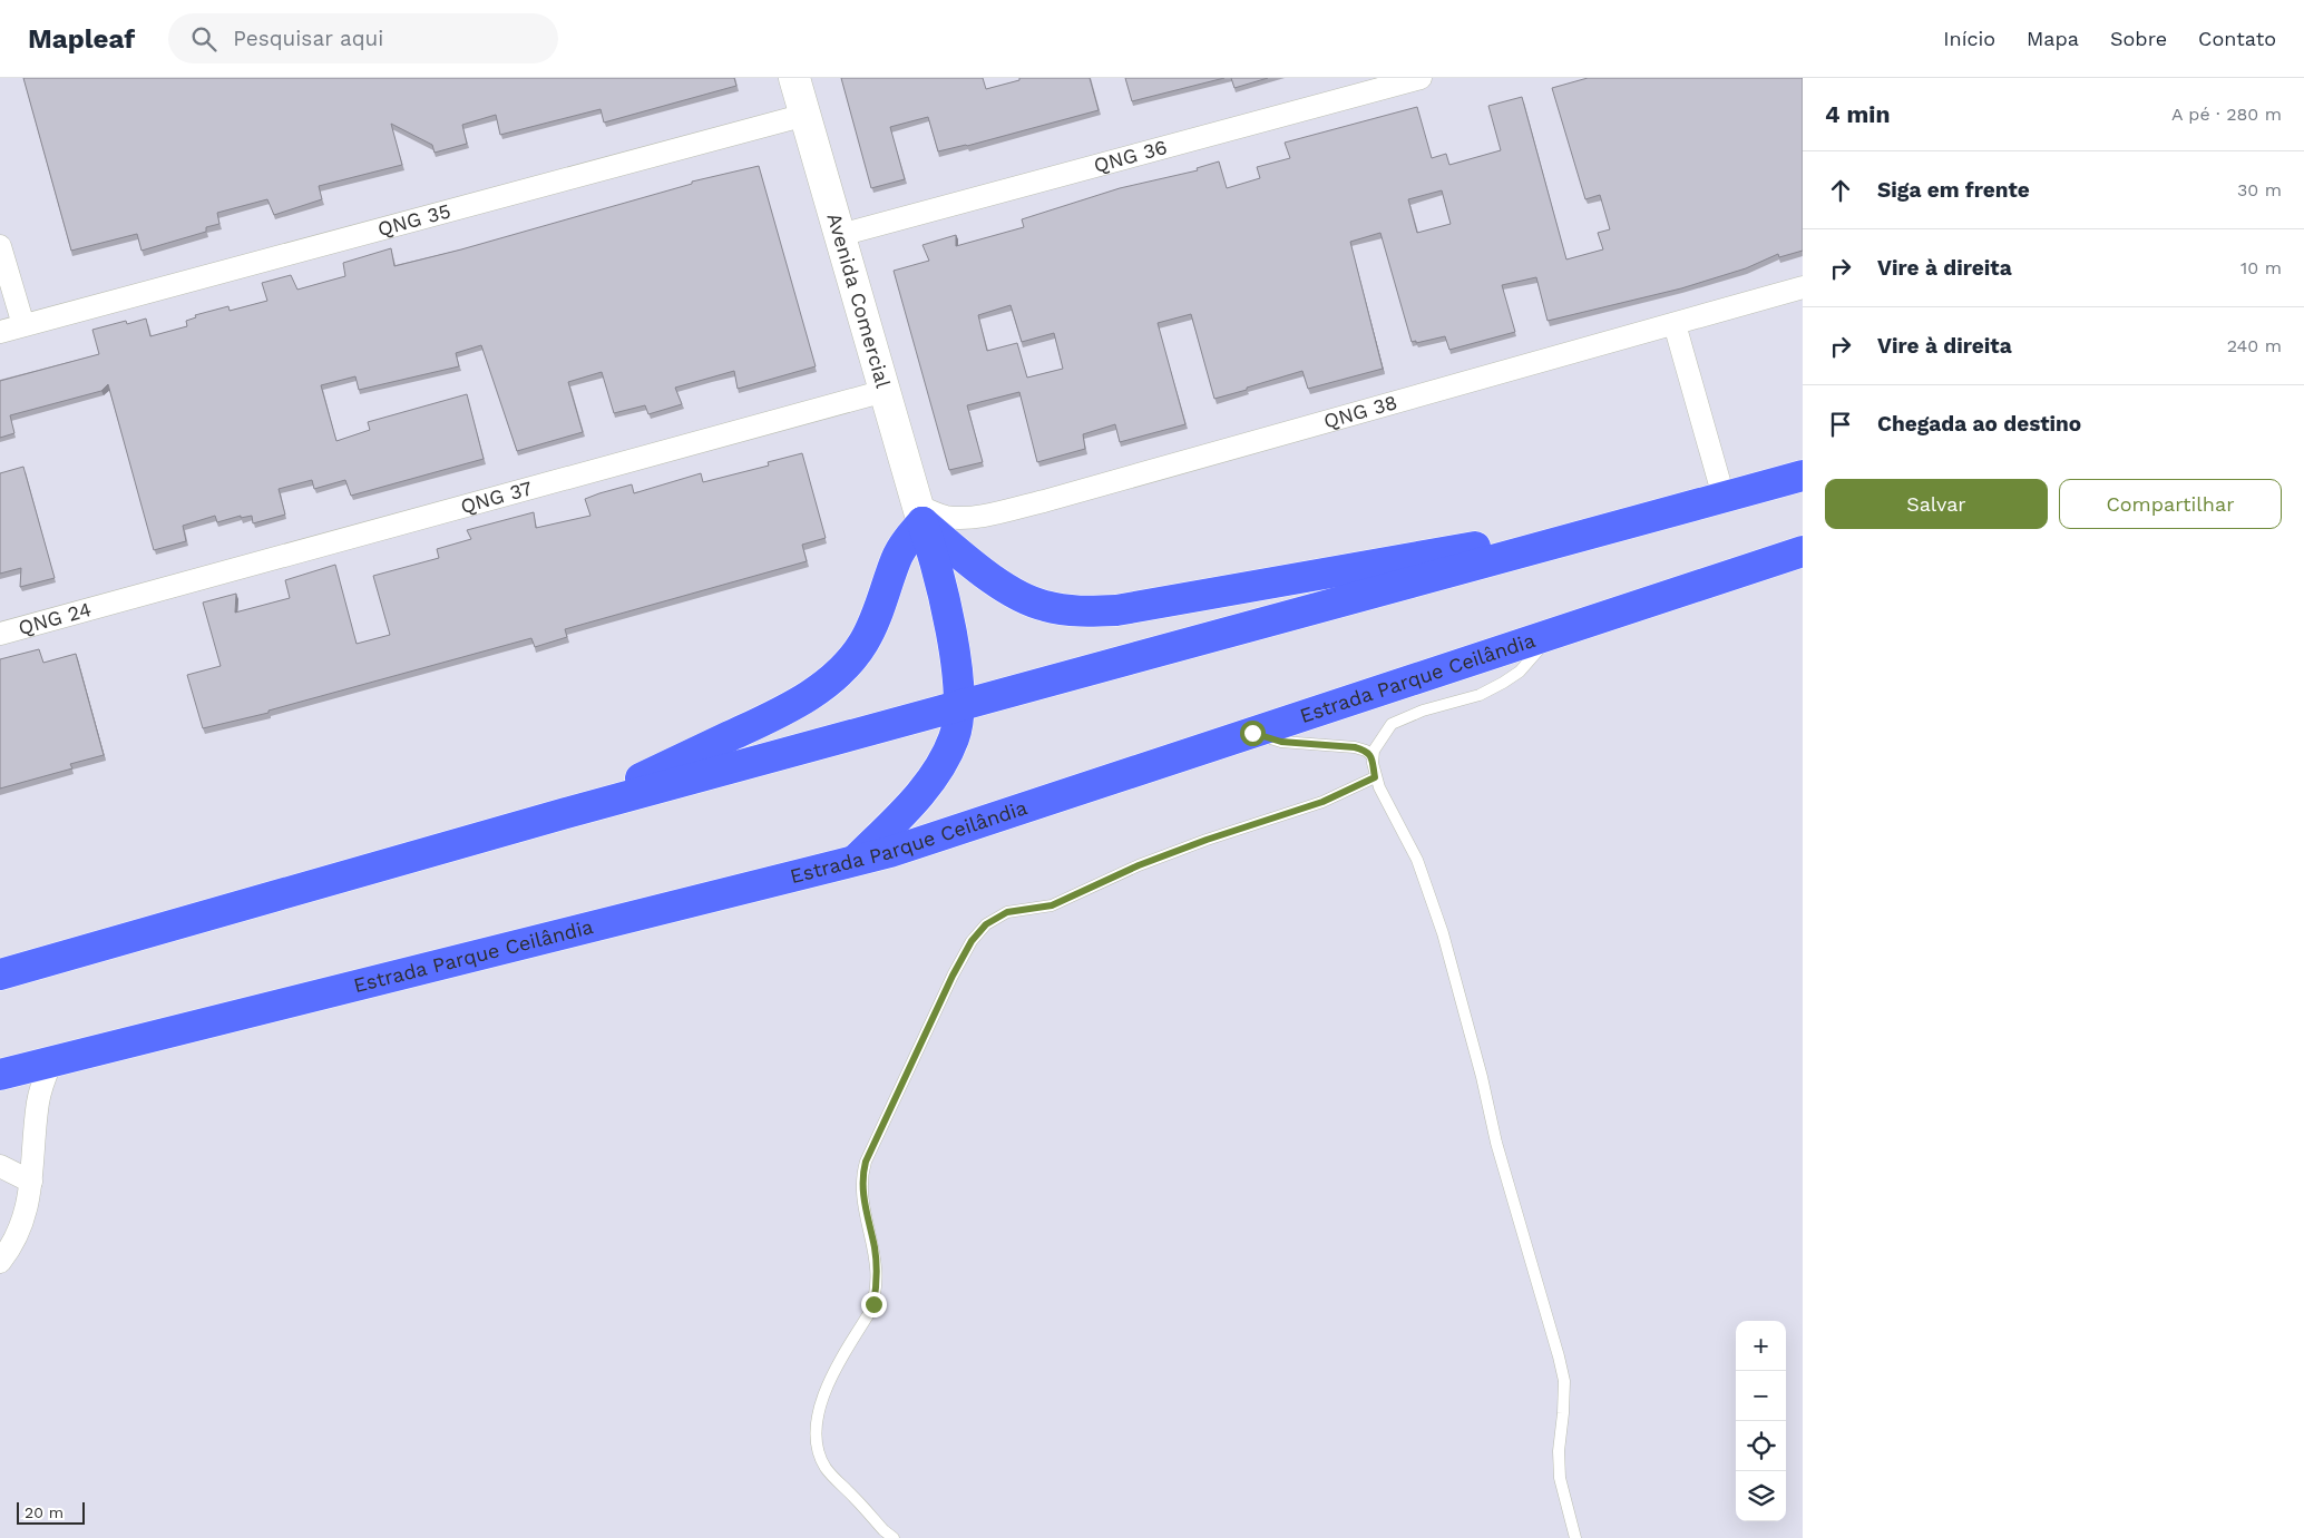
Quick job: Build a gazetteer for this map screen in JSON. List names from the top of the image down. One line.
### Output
{"streets":{"highway":["Estrada Parque Ceilândia"],"main road":["Avenida Comercial"],"street":["QNG 36","QNG 35","QNG 38","QNG 37","QNG 24"]},"crossings":[["QNG 36","Avenida Comercial"],["QNG 35","Avenida Comercial"],["Avenida Comercial","QNG 38"],["Avenida Comercial","QNG 37"],["QNG 37","QNG 24"]],"scale_bar":"20 m","page":{"header":"Mapleaf","search":"Pesquisar aqui","nav":["Início","Mapa","Sobre","Contato"],"heading":["4 min","A pé · 280 m"],"list":[["Siga em frente","30 m"],["Vire à direita","10 m"],["Vire à direita","240 m"],"Chegada ao destino"],"buttons":["Salvar","Compartilhar"],"map_buttons":["+","−"],"scale":"20 m"}}
